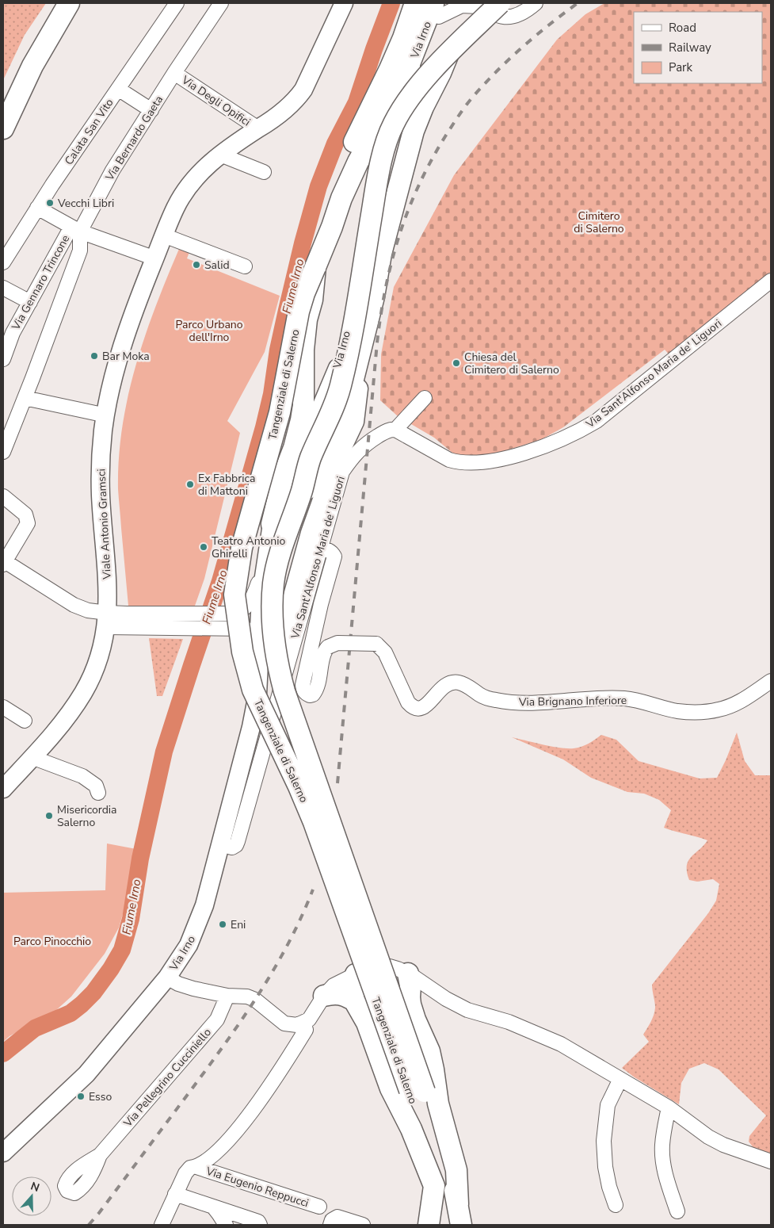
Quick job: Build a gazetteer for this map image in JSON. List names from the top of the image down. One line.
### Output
{"streets":{"highway":["Tangenziale di Salerno"],"main road":["Via Irno","Viale Antonio Gramsci"],"street":["Via Degli Opifici","Calata San Vito","Via Bernardo Gaeta","Via Gennaro Trincone","Via Sant'Alfonso Maria de' Liguori","Via Brignano Inferiore","Via Pellegrino Cucciniello","Via Eugenio Reppucci"]},"crossings":[["Via Irno","Via Sant'Alfonso Maria de' Liguori"],["Via Irno","Tangenziale di Salerno"],["Via Degli Opifici","Via Bernardo Gaeta"],["Via Degli Opifici","Viale Antonio Gramsci"],["Via Bernardo Gaeta","Via Gennaro Trincone"],["Via Sant'Alfonso Maria de' Liguori","Via Brignano Inferiore"]],"water":["Fiume Irno"],"parks":["Cimitero di Salerno","Parco Urbano dell'Irno","Parco Pinocchio"],"places":["Vecchi Libri","Salid","Bar Moka","Chiesa del Cimitero di Salerno","Ex Fabbrica di Mattoni","Teatro Antonio Ghirelli","Misericordia Salerno","Eni","Esso"],"legend":["Road","Railway","Park"],"north":"top"}
